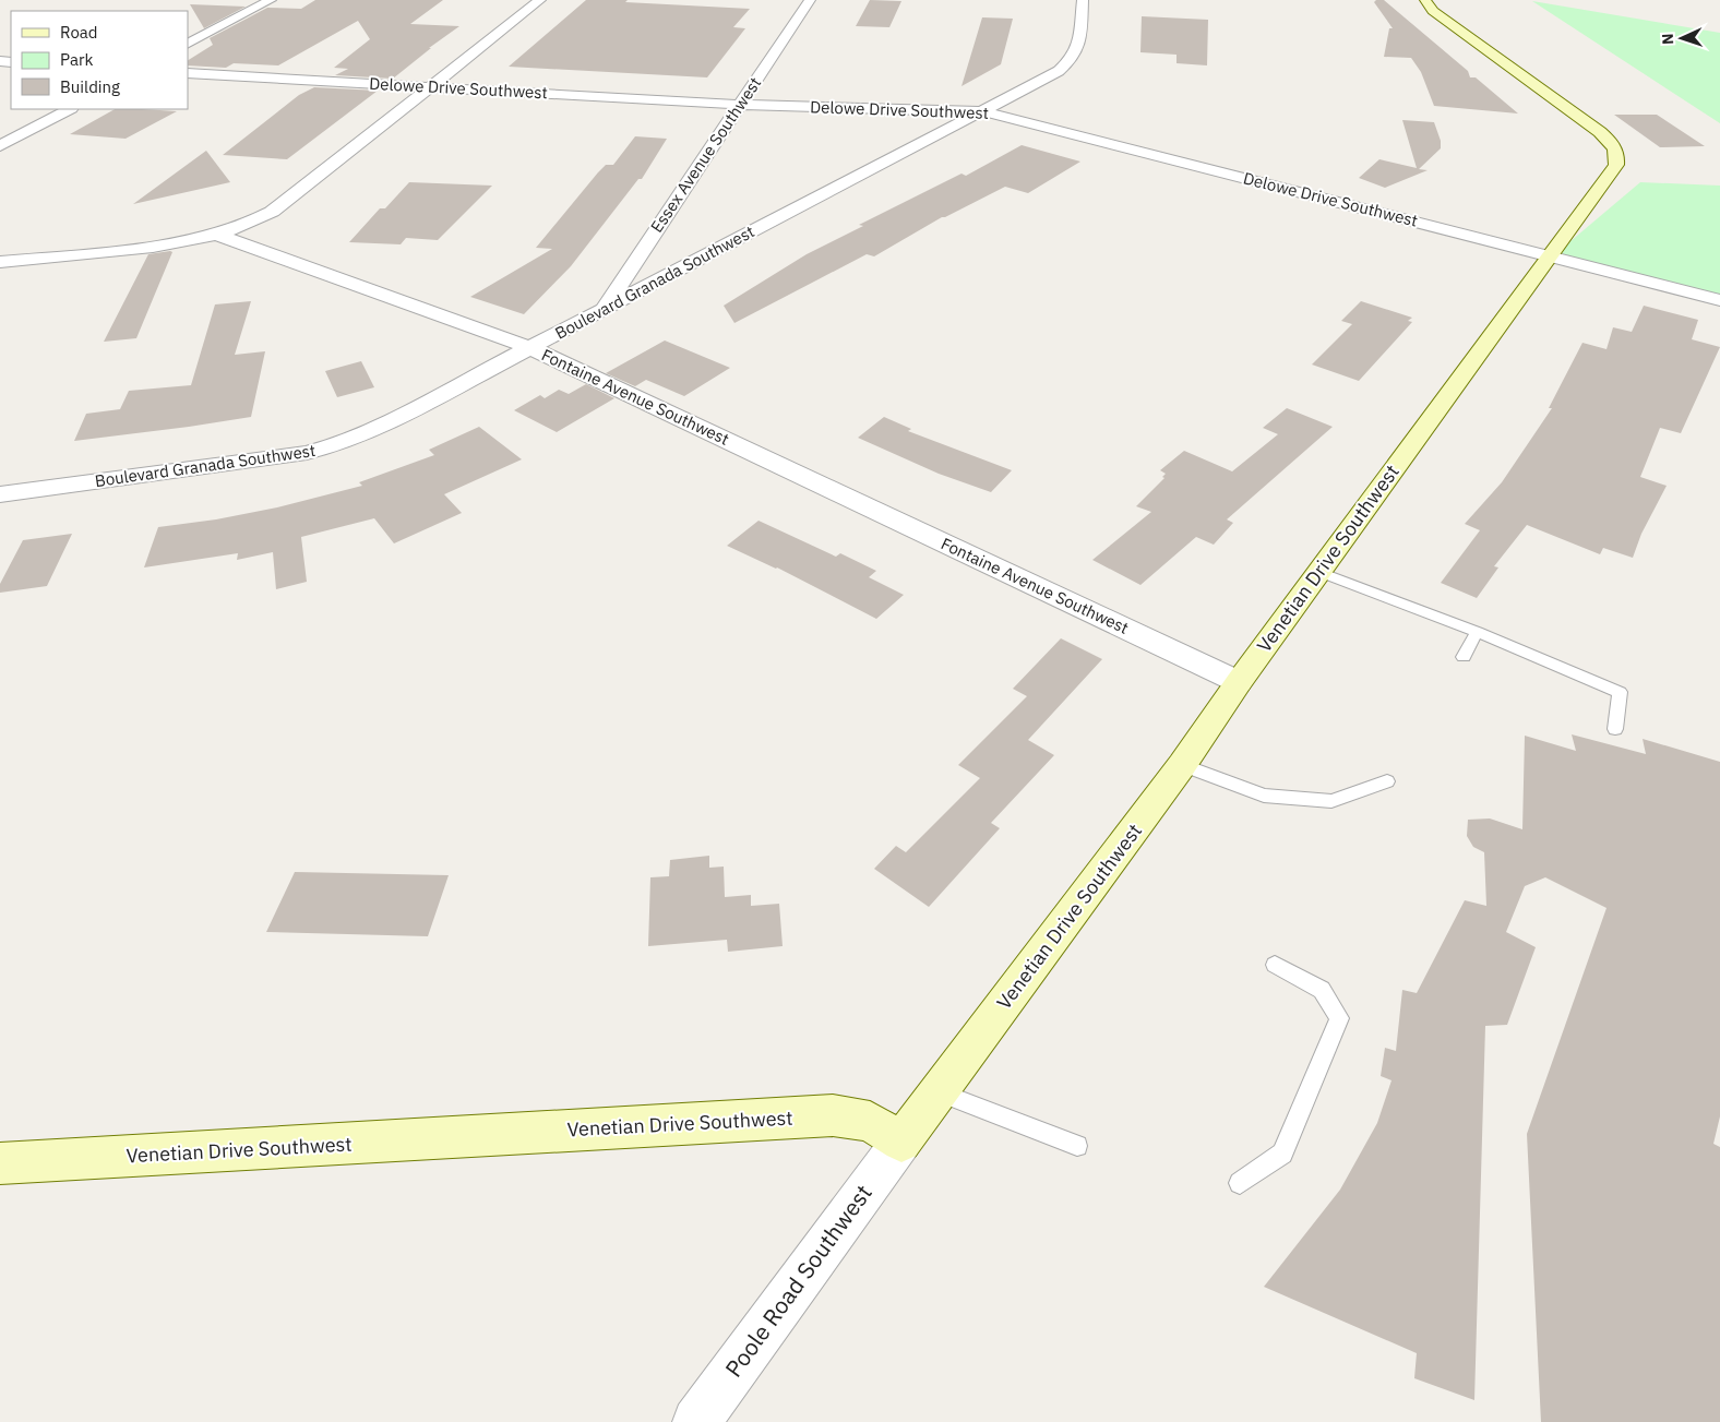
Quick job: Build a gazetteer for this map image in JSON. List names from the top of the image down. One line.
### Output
{"streets":{"street":["Delowe Drive Southwest","Essex Avenue Southwest","Boulevard Granada Southwest","Fontaine Avenue Southwest","Venetian Drive Southwest","Poole Road Southwest"]},"crossings":[["Delowe Drive Southwest","Essex Avenue Southwest"],["Delowe Drive Southwest","Boulevard Granada Southwest"],["Delowe Drive Southwest","Venetian Drive Southwest"],["Essex Avenue Southwest","Boulevard Granada Southwest"],["Boulevard Granada Southwest","Fontaine Avenue Southwest"],["Fontaine Avenue Southwest","Venetian Drive Southwest"],["Venetian Drive Southwest","Poole Road Southwest"]],"legend":["Road","Park","Building"],"north":"left"}
